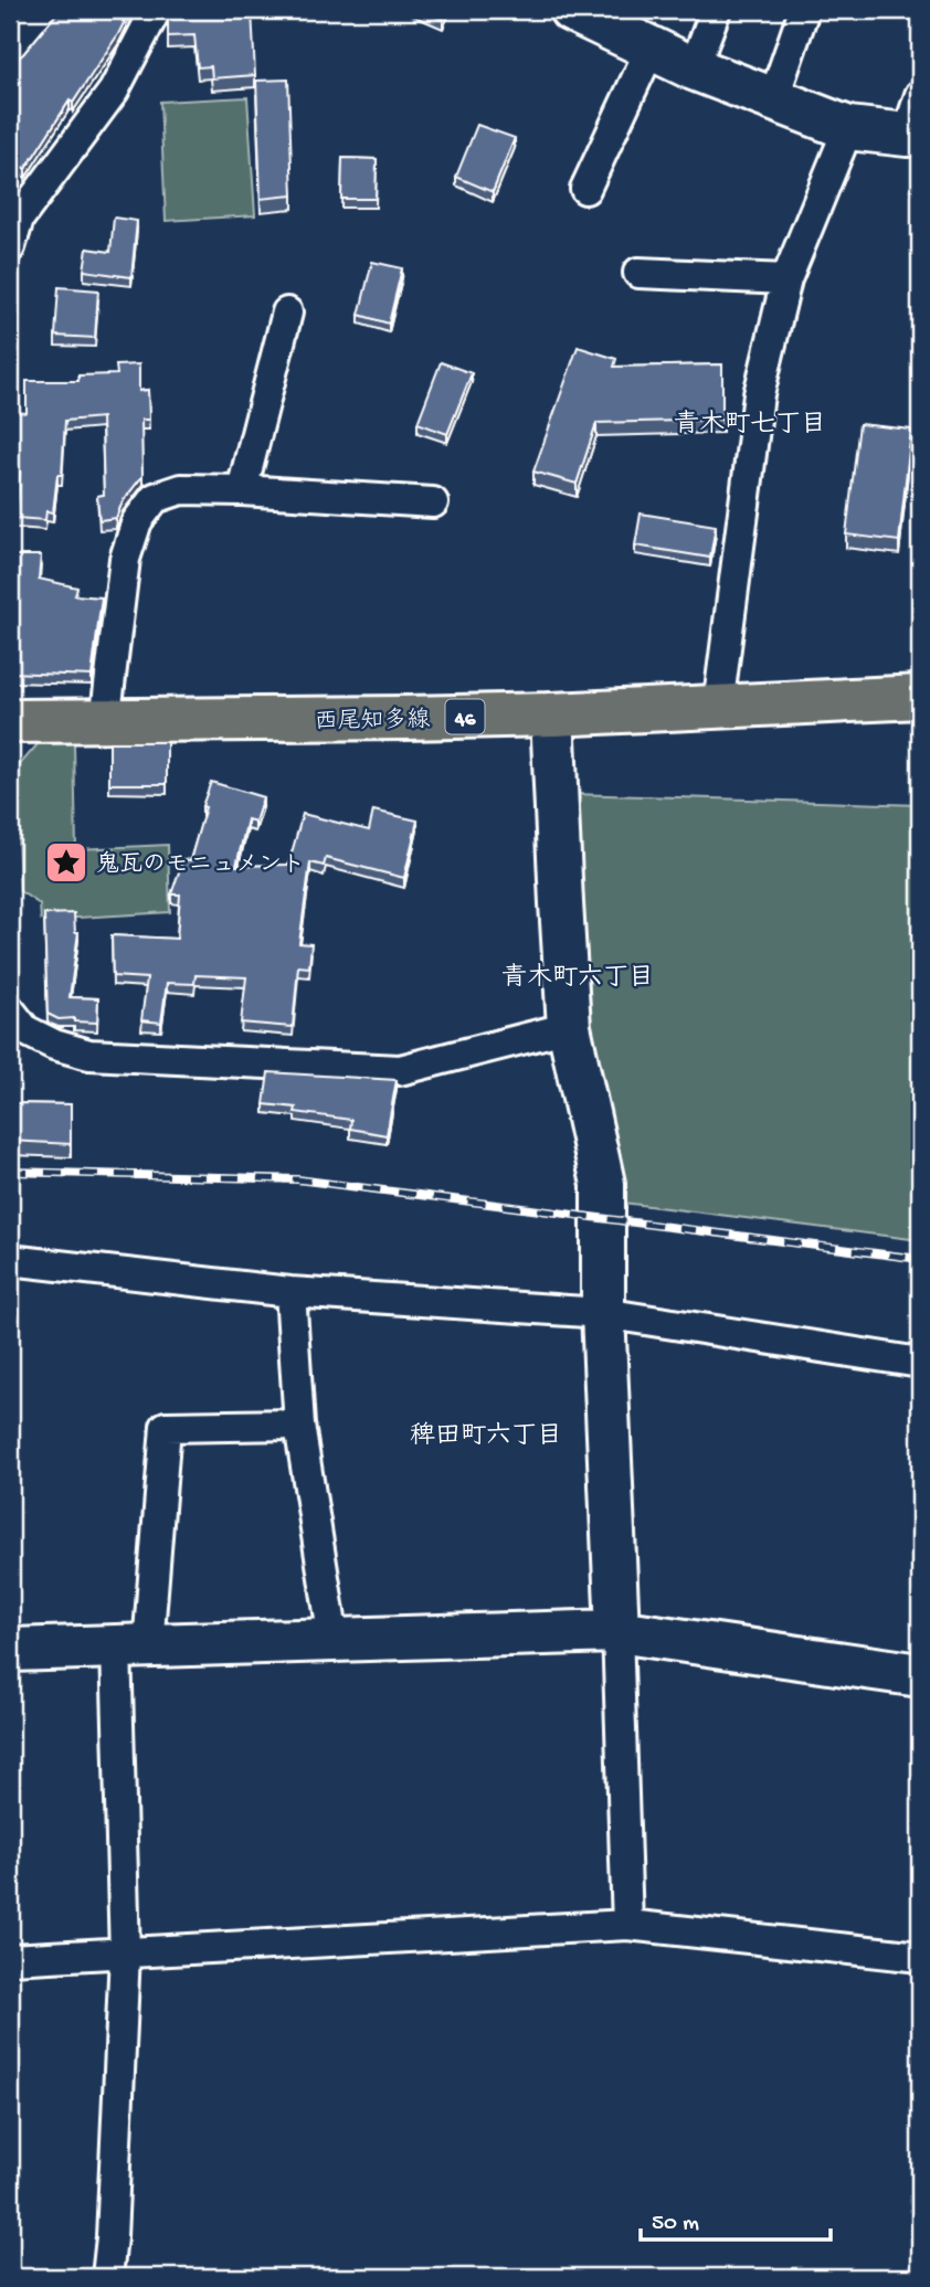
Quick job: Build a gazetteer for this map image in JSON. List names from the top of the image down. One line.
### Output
{"streets":{"main road":["46","西尾知多線"]},"districts":["青木町七丁目","青木町六丁目","稗田町六丁目"],"places":{"place":["鬼瓦のモニュメント"]},"scale_bar":"50 m"}
